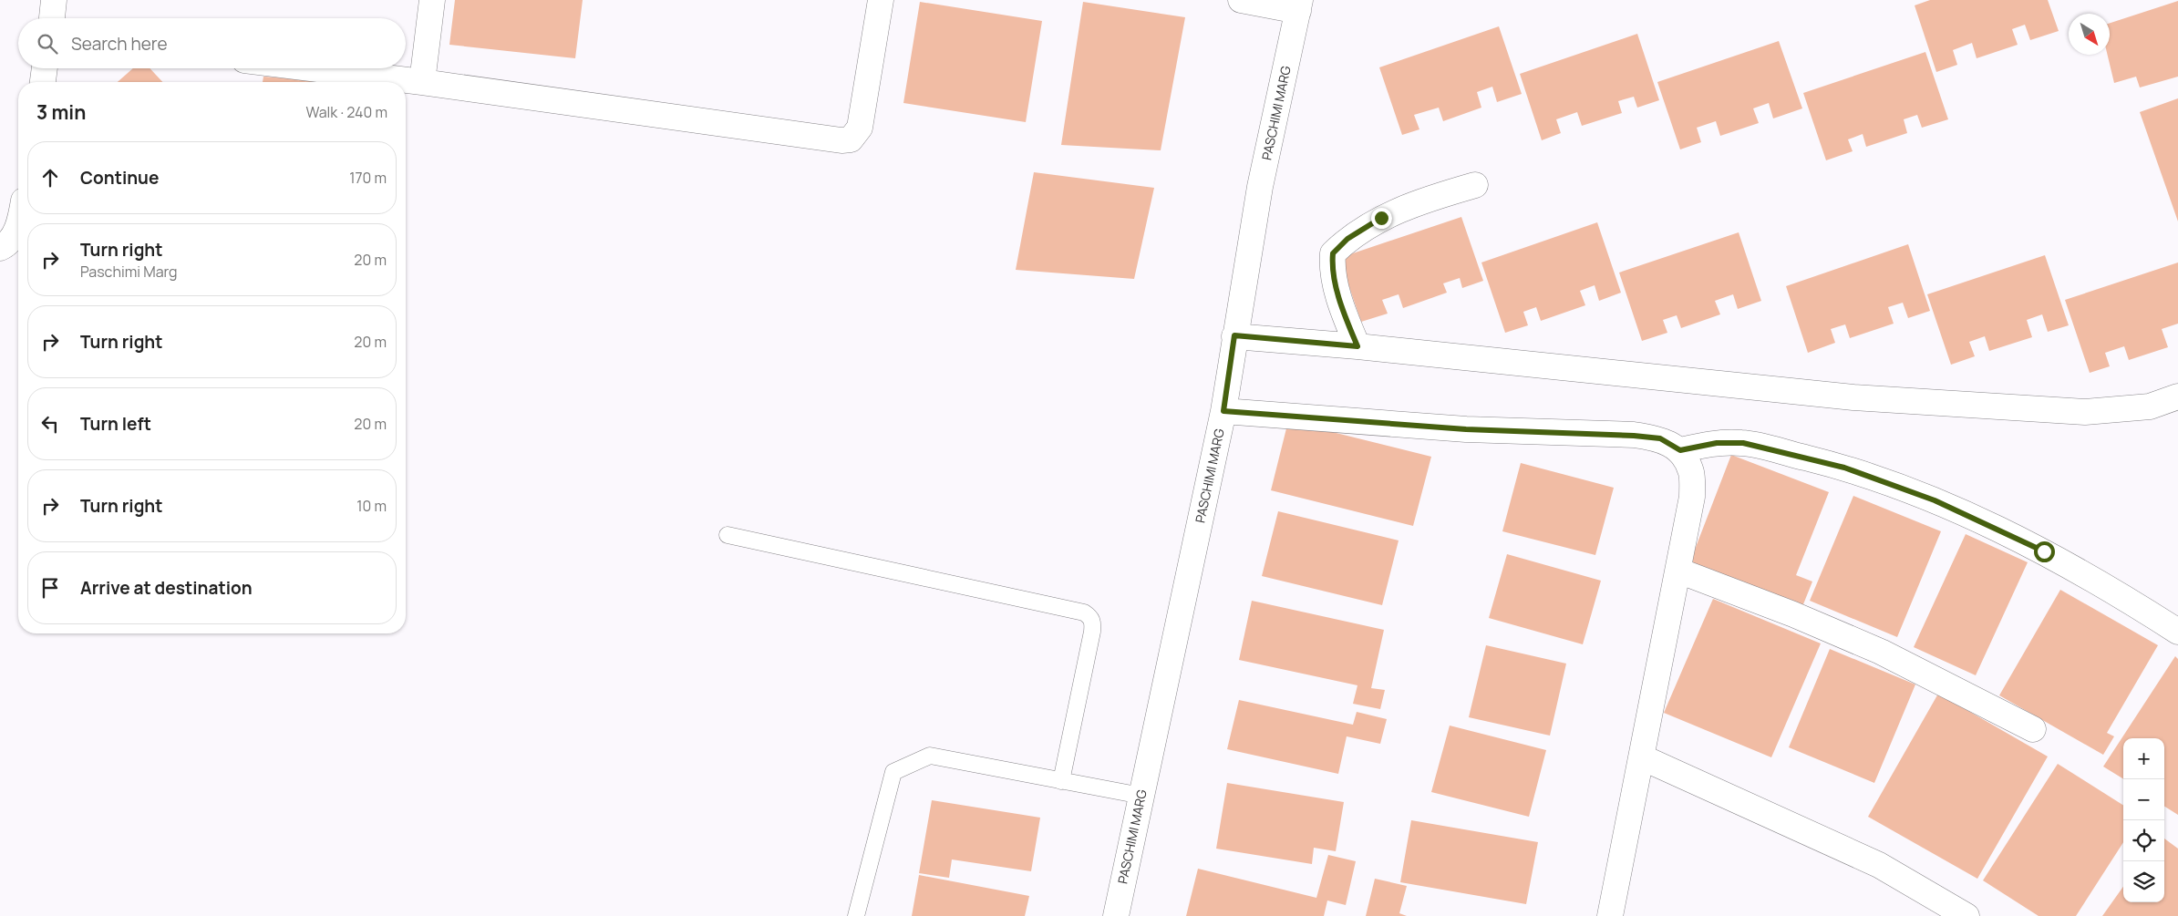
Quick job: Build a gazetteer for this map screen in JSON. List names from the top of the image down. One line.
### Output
{"streets":{"street":["PASCHIMI MARG"]},"north":"bottom right","page":{"search":"Search here","heading":["3 min","Walk · 240 m"],"list":[["Continue","170 m"],["Turn right","Paschimi Marg","20 m"],["Turn right","20 m"],["Turn left","20 m"],["Turn right","10 m"],"Arrive at destination"],"map_buttons":["+","−"]}}
